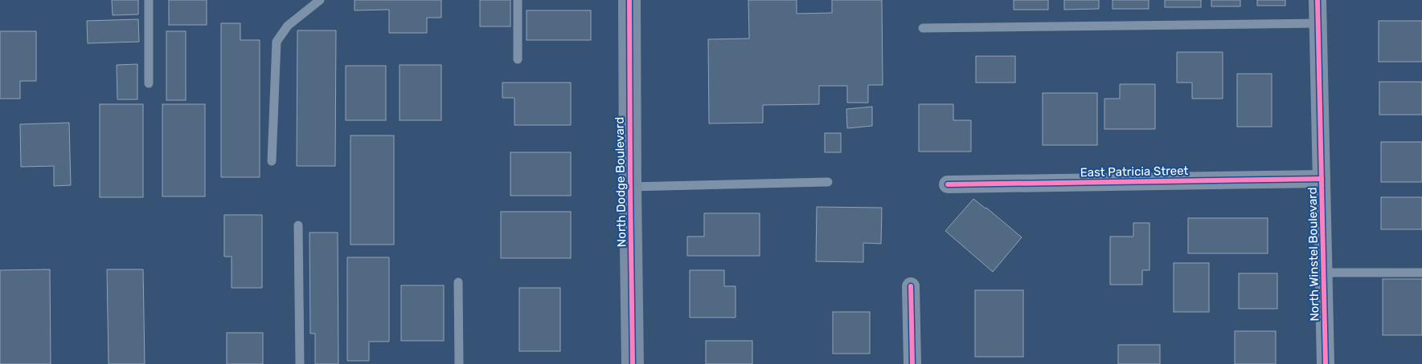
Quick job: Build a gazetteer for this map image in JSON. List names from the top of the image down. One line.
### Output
{"streets":{"street":["East Patricia Street","North Dodge Boulevard","North Winstel Boulevard"]},"crossings":[["East Patricia Street","North Winstel Boulevard"]]}
